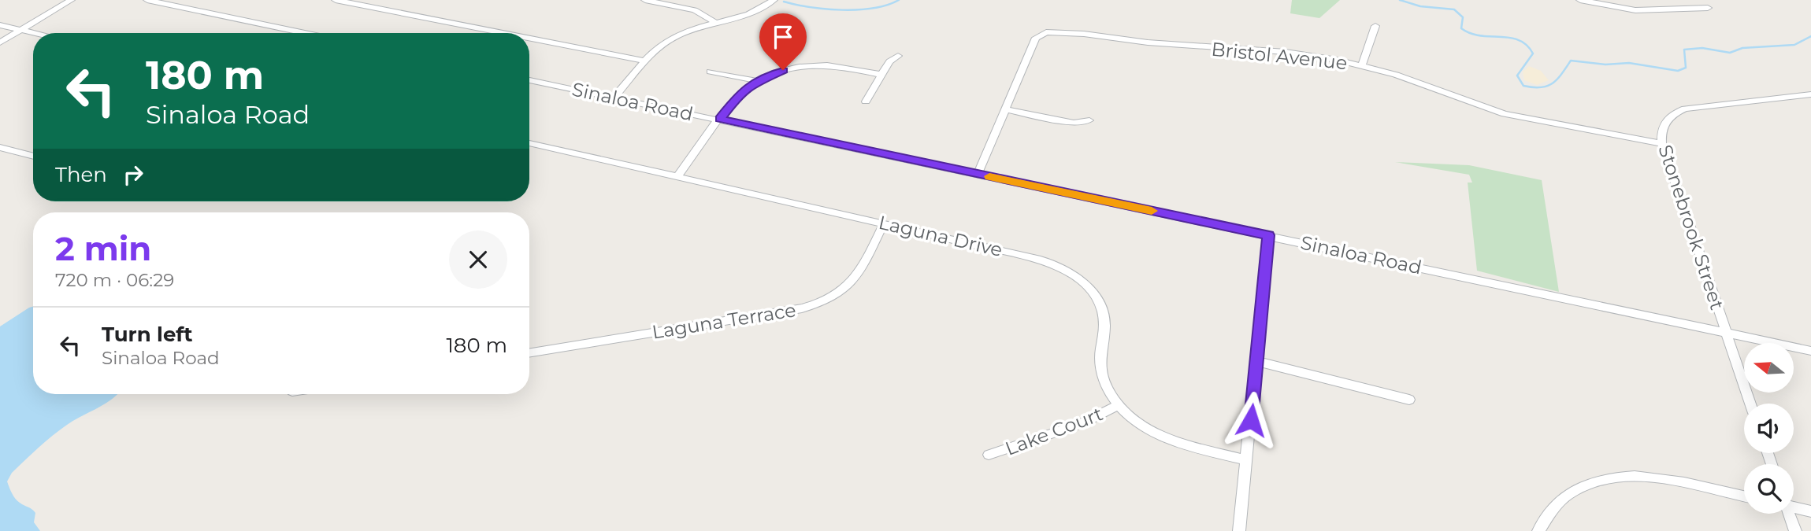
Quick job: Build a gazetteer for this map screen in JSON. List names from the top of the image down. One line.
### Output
{"streets":{"street":["Bristol Avenue","Sinaloa Road","Stonebrook Street","Laguna Drive","Laguna Terrace","Lake Court"]},"crossings":[["Bristol Avenue","Sinaloa Road"],["Bristol Avenue","Stonebrook Street"],["Sinaloa Road","Stonebrook Street"],["Laguna Drive","Laguna Terrace"],["Laguna Drive","Lake Court"]],"north":"left","page":{"turn":["180 m","Sinaloa Road"],"then":"Then","heading":["2 min","720 m · 06:29"],"list":[{"name":"Turn left","note":"Sinaloa Road","value":"180 m"}]}}
